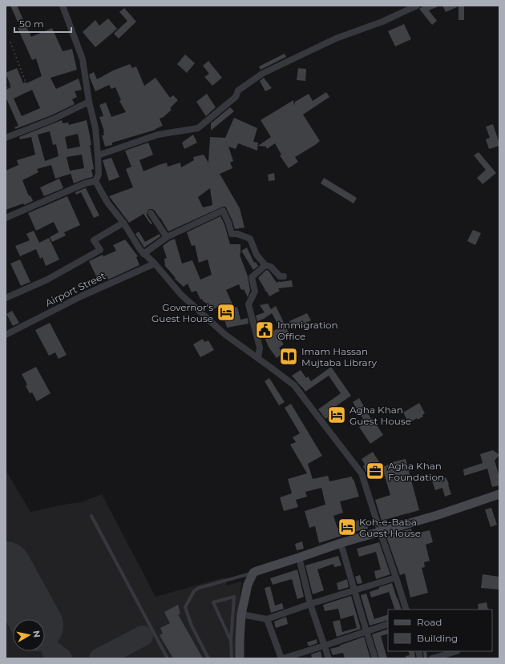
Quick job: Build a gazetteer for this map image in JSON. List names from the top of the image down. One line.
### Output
{"streets":{"street":["Airport Street"]},"places":{"hotel":["Governor's Guest House","Agha Khan Guest House","Koh-e-Baba Guest House"],"public building":["Immigration Office"],"library":["Imam Hassan Mujtaba Library"],"office":["Agha Khan Foundation"]},"legend":["Road","Building"],"scale_bar":"50 m","north":"right"}
